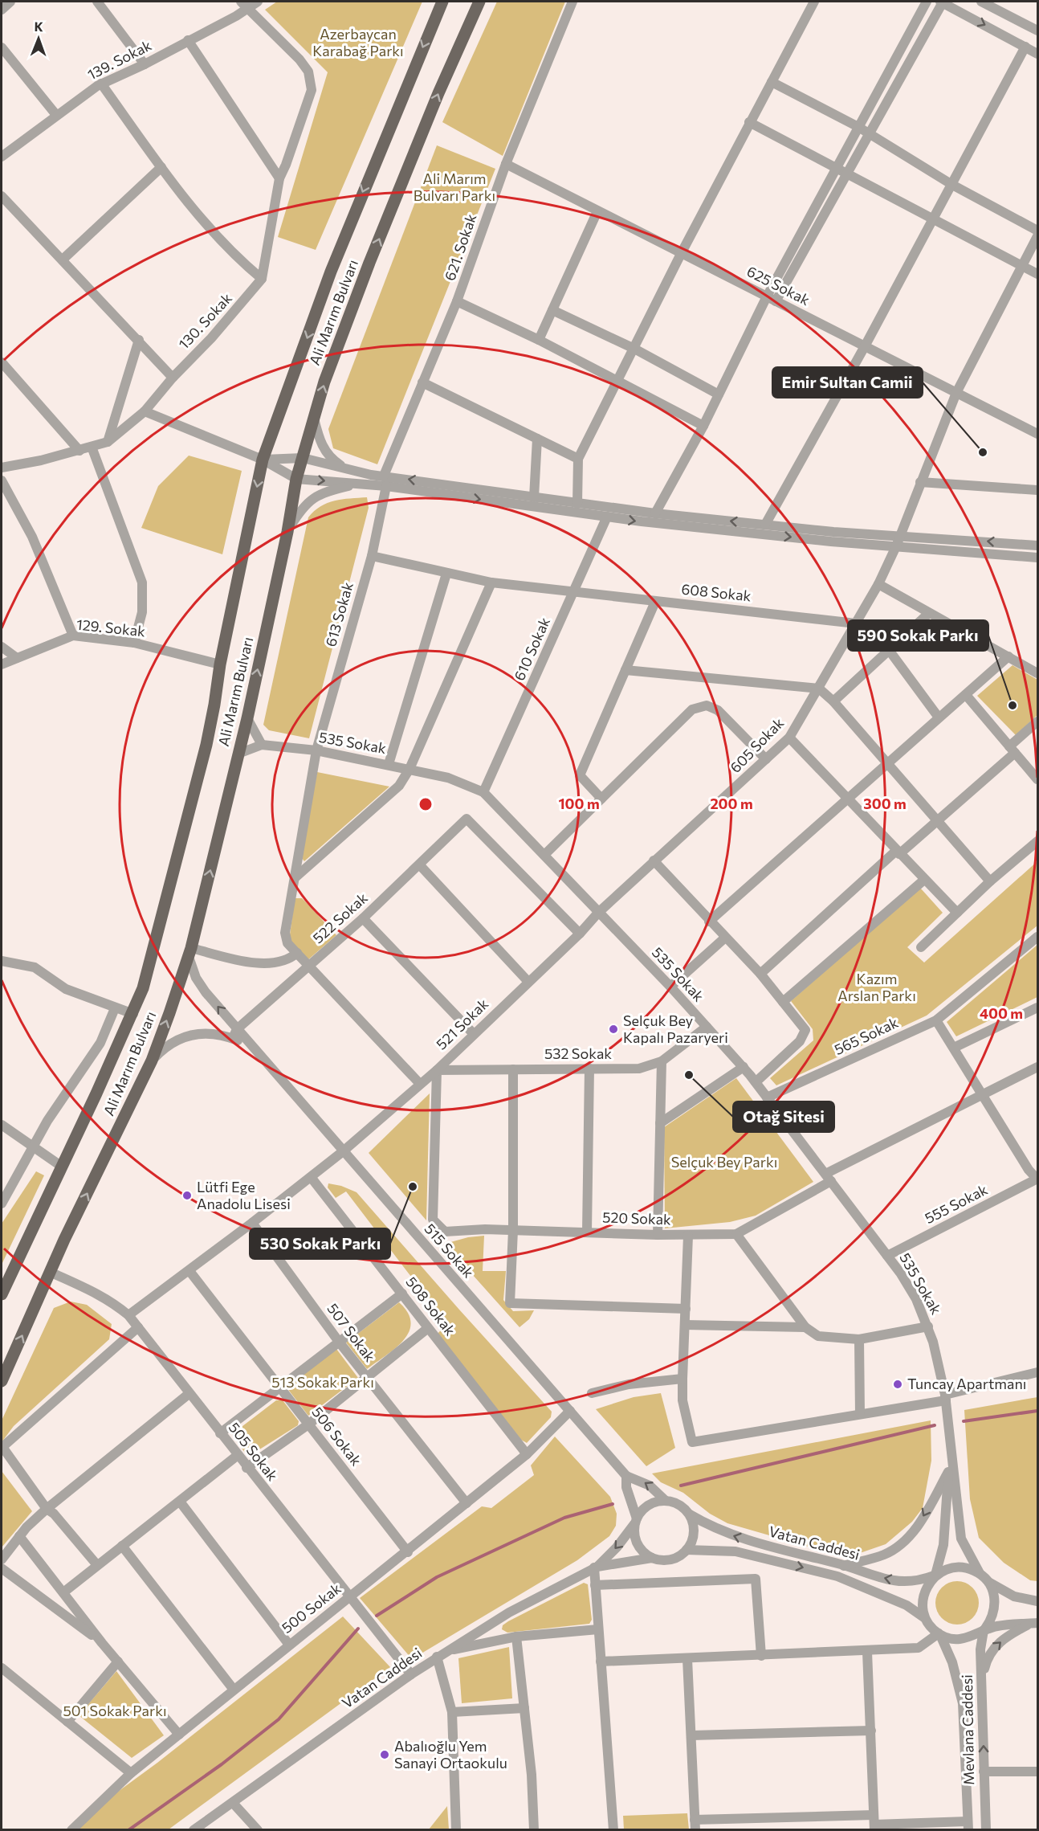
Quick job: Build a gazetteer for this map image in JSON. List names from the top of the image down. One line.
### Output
{"streets":{"main road":["Ali Marım Bulvarı"],"street":["139. Sokak","621. Sokak","625 Sokak","130. Sokak","608 Sokak","613 Sokak","129. Sokak","610 Sokak","535 Sokak","605 Sokak","522 Sokak","521 Sokak","565 Sokak","532 Sokak","555 Sokak","520 Sokak","515 Sokak","508 Sokak","507 Sokak","506 Sokak","505 Sokak","Vatan Caddesi","500 Sokak","Mevlana Caddesi"]},"crossings":[["621. Sokak","625 Sokak"],["625 Sokak","605 Sokak"],["Ali Marım Bulvarı","129. Sokak"],["Ali Marım Bulvarı","515 Sokak"],["Ali Marım Bulvarı","505 Sokak"],["608 Sokak","613 Sokak"],["608 Sokak","610 Sokak"],["608 Sokak","605 Sokak"],["613 Sokak","535 Sokak"],["613 Sokak","522 Sokak"],["613 Sokak","521 Sokak"],["610 Sokak","535 Sokak"],["535 Sokak","605 Sokak"],["535 Sokak","521 Sokak"],["535 Sokak","565 Sokak"],["535 Sokak","532 Sokak"],["535 Sokak","555 Sokak"],["535 Sokak","520 Sokak"],["535 Sokak","Vatan Caddesi"],["535 Sokak","Mevlana Caddesi"],["605 Sokak","521 Sokak"],["522 Sokak","521 Sokak"],["522 Sokak","515 Sokak"],["521 Sokak","532 Sokak"],["521 Sokak","520 Sokak"],["521 Sokak","515 Sokak"],["521 Sokak","508 Sokak"],["521 Sokak","507 Sokak"],["521 Sokak","506 Sokak"],["521 Sokak","505 Sokak"],["532 Sokak","520 Sokak"],["515 Sokak","Vatan Caddesi"],["515 Sokak","500 Sokak"],["508 Sokak","500 Sokak"],["507 Sokak","500 Sokak"],["506 Sokak","500 Sokak"],["505 Sokak","Vatan Caddesi"],["505 Sokak","500 Sokak"],["Vatan Caddesi","Mevlana Caddesi"]],"parks":["Azerbaycan Karabağ Parkı","Ali Marım Bulvarı Parkı","Kazım Arslan Parkı","Selçuk Bey Parkı","513 Sokak Parkı","501 Sokak Parkı"],"places":["Emir Sultan Camii","590 Sokak Parkı","Selçuk Bey Kapalı Pazaryeri","Otağ Sitesi","530 Sokak Parkı","Lütfi Ege Anadolu Lisesi","Tuncay Apartmanı","Abalıoğlu Yem Sanayi Ortaokulu"],"north":"top","rings":["100 m","200 m","300 m","400 m"]}
